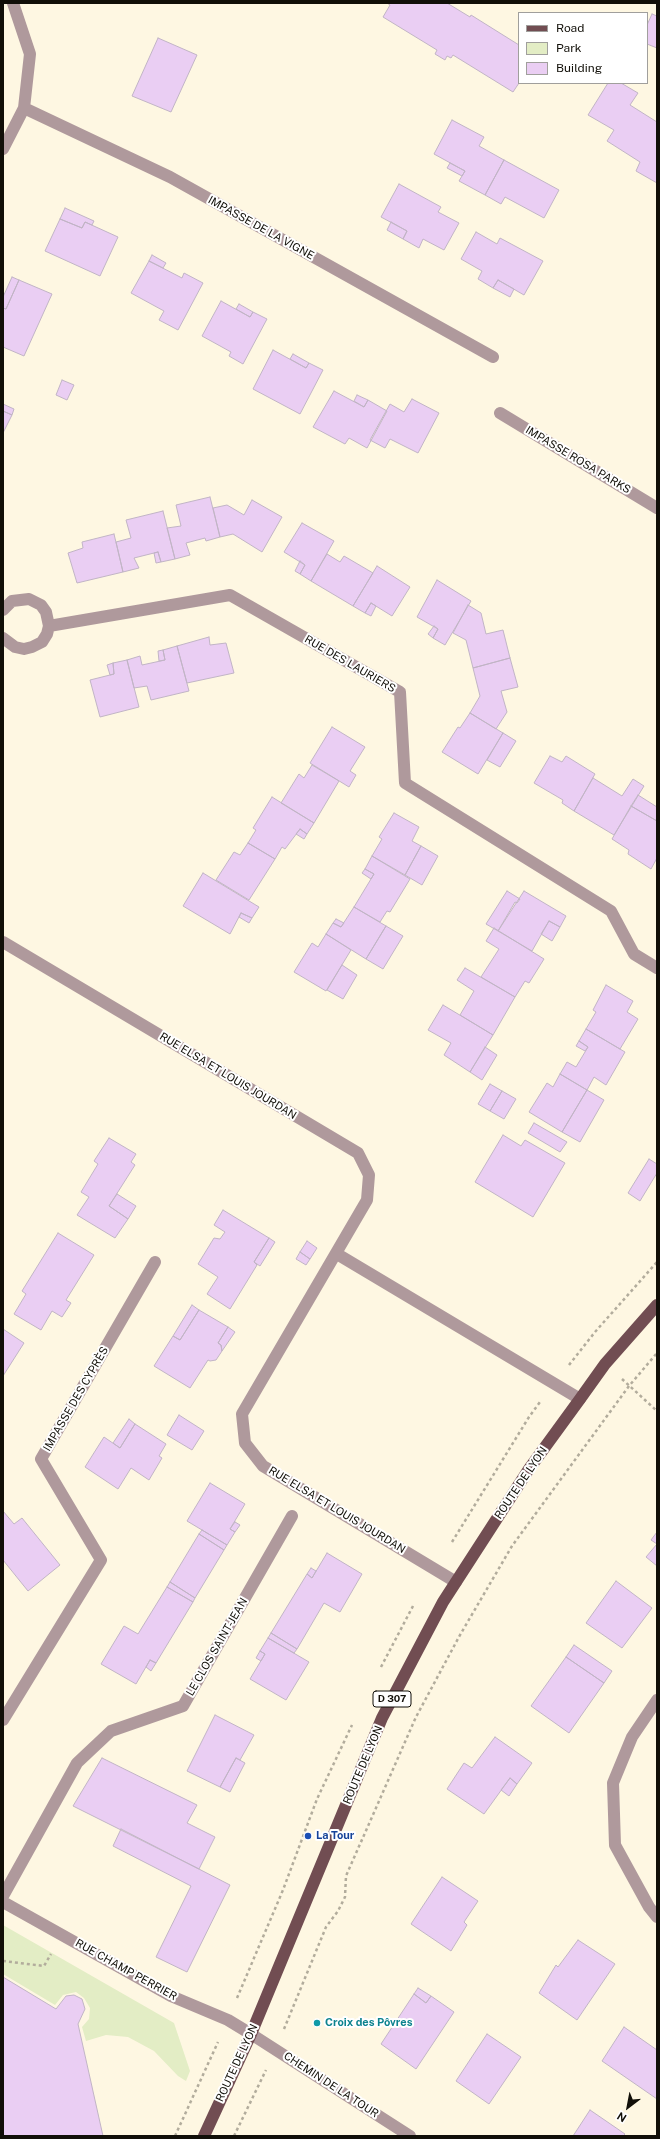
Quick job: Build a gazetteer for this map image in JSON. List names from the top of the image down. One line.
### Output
{"streets":{"main road":["ROUTE DE LYON","D 307"],"street":["IMPASSE DE LA VIGNE","IMPASSE ROSA PARKS","RUE DES LAURIERS","RUE ELSA ET LOUIS JOURDAN","IMPASSE DES CYPRÈS","LE CLOS SAINT-JEAN","RUE CHAMP PERRIER","CHEMIN DE LA TOUR"]},"crossings":[["RUE ELSA ET LOUIS JOURDAN","ROUTE DE LYON"],["ROUTE DE LYON","RUE CHAMP PERRIER"],["ROUTE DE LYON","CHEMIN DE LA TOUR"],["RUE CHAMP PERRIER","CHEMIN DE LA TOUR"]],"places":["La Tour","Croix des Pôvres"],"legend":["Road","Park","Building"],"north":"bottom left"}
